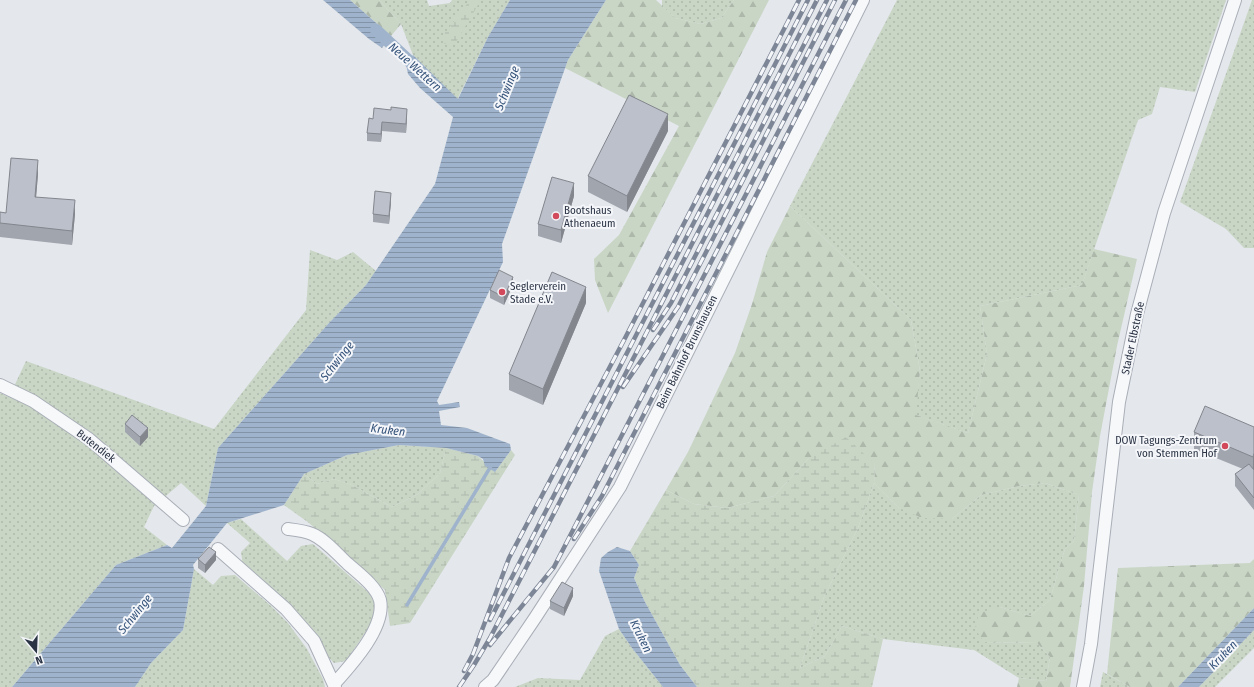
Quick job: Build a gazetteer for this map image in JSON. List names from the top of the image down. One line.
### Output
{"streets":{"street":["Stader Elbstraße","Beim Bahnhof Brunshausen","Butendiek"]},"water":["Neue Wettern","Schwinge","Kruken"],"places":["Bootshaus Athenaeum","Seglerverein Stade e.V.","DOW Tagungs-Zentrum von Stemmen Hof"],"north":"bottom"}
